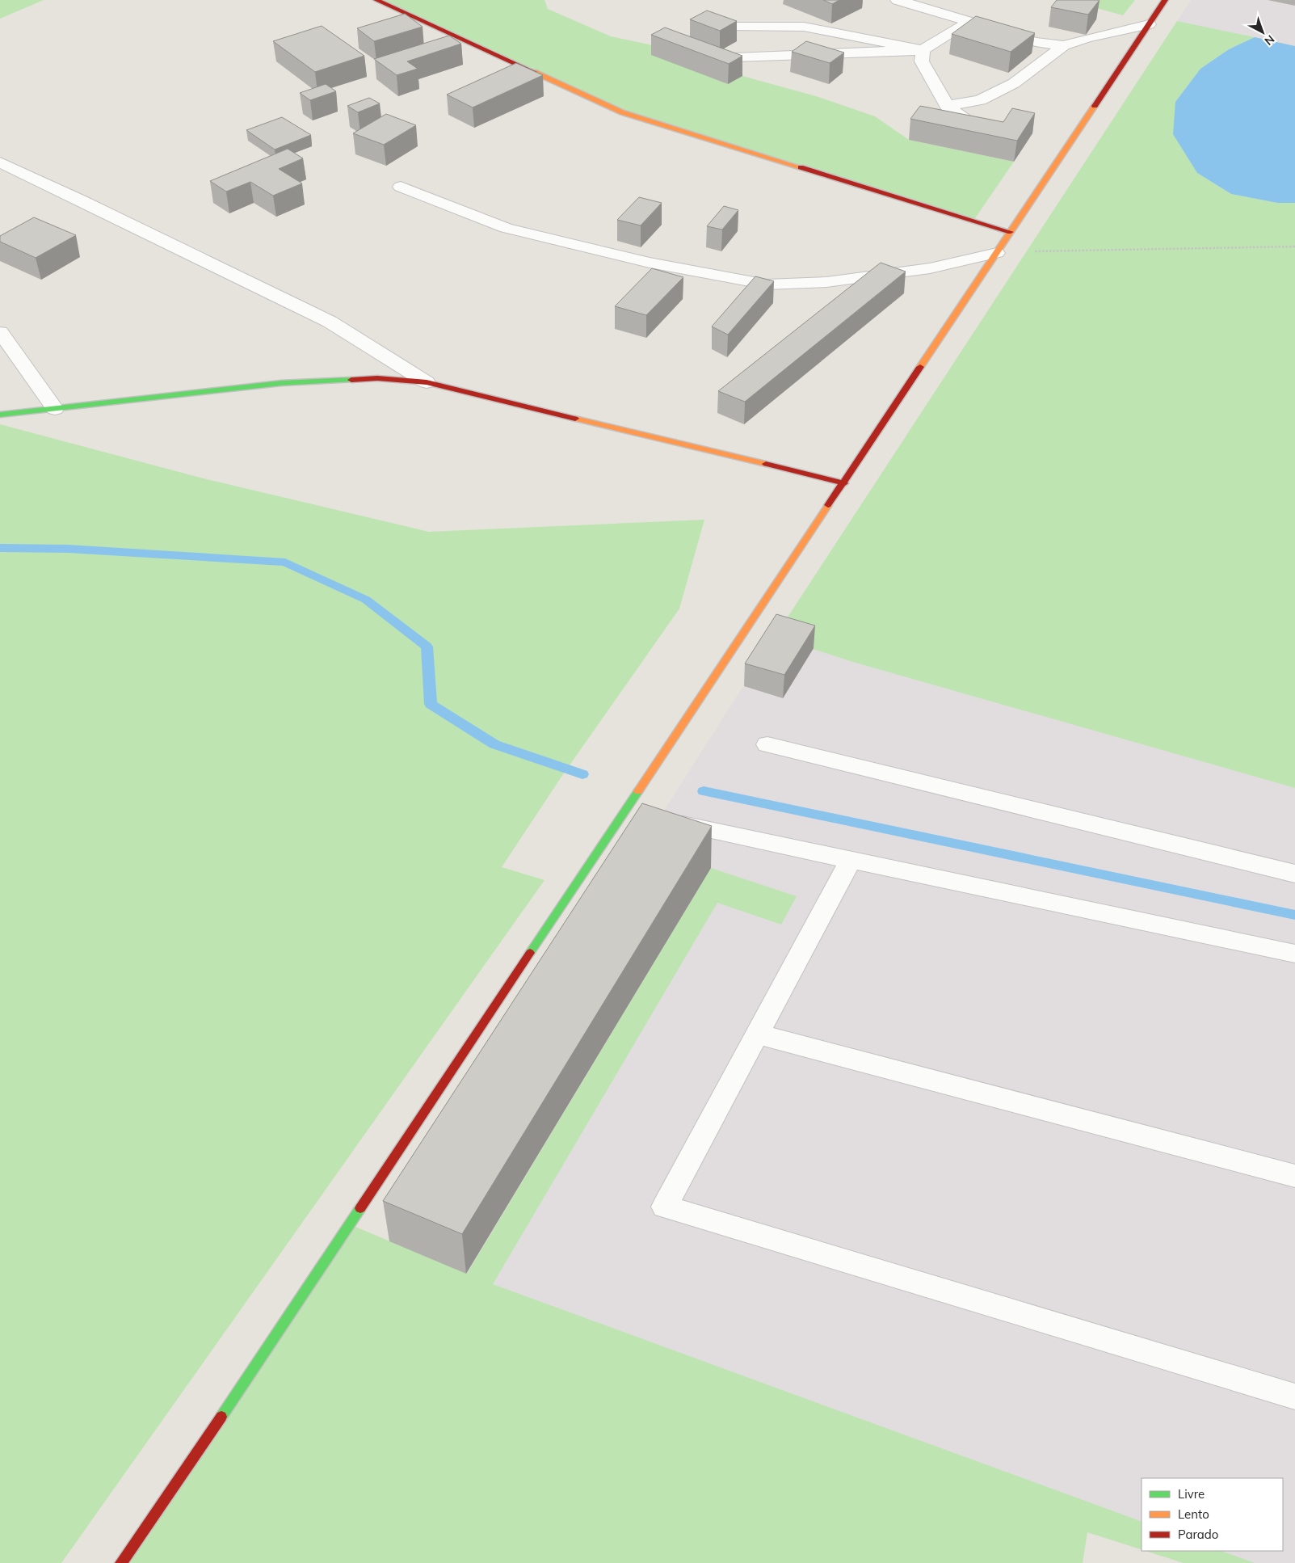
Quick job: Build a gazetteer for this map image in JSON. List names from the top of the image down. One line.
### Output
{"legend":["Livre","Lento","Parado"],"north":"bottom right"}
